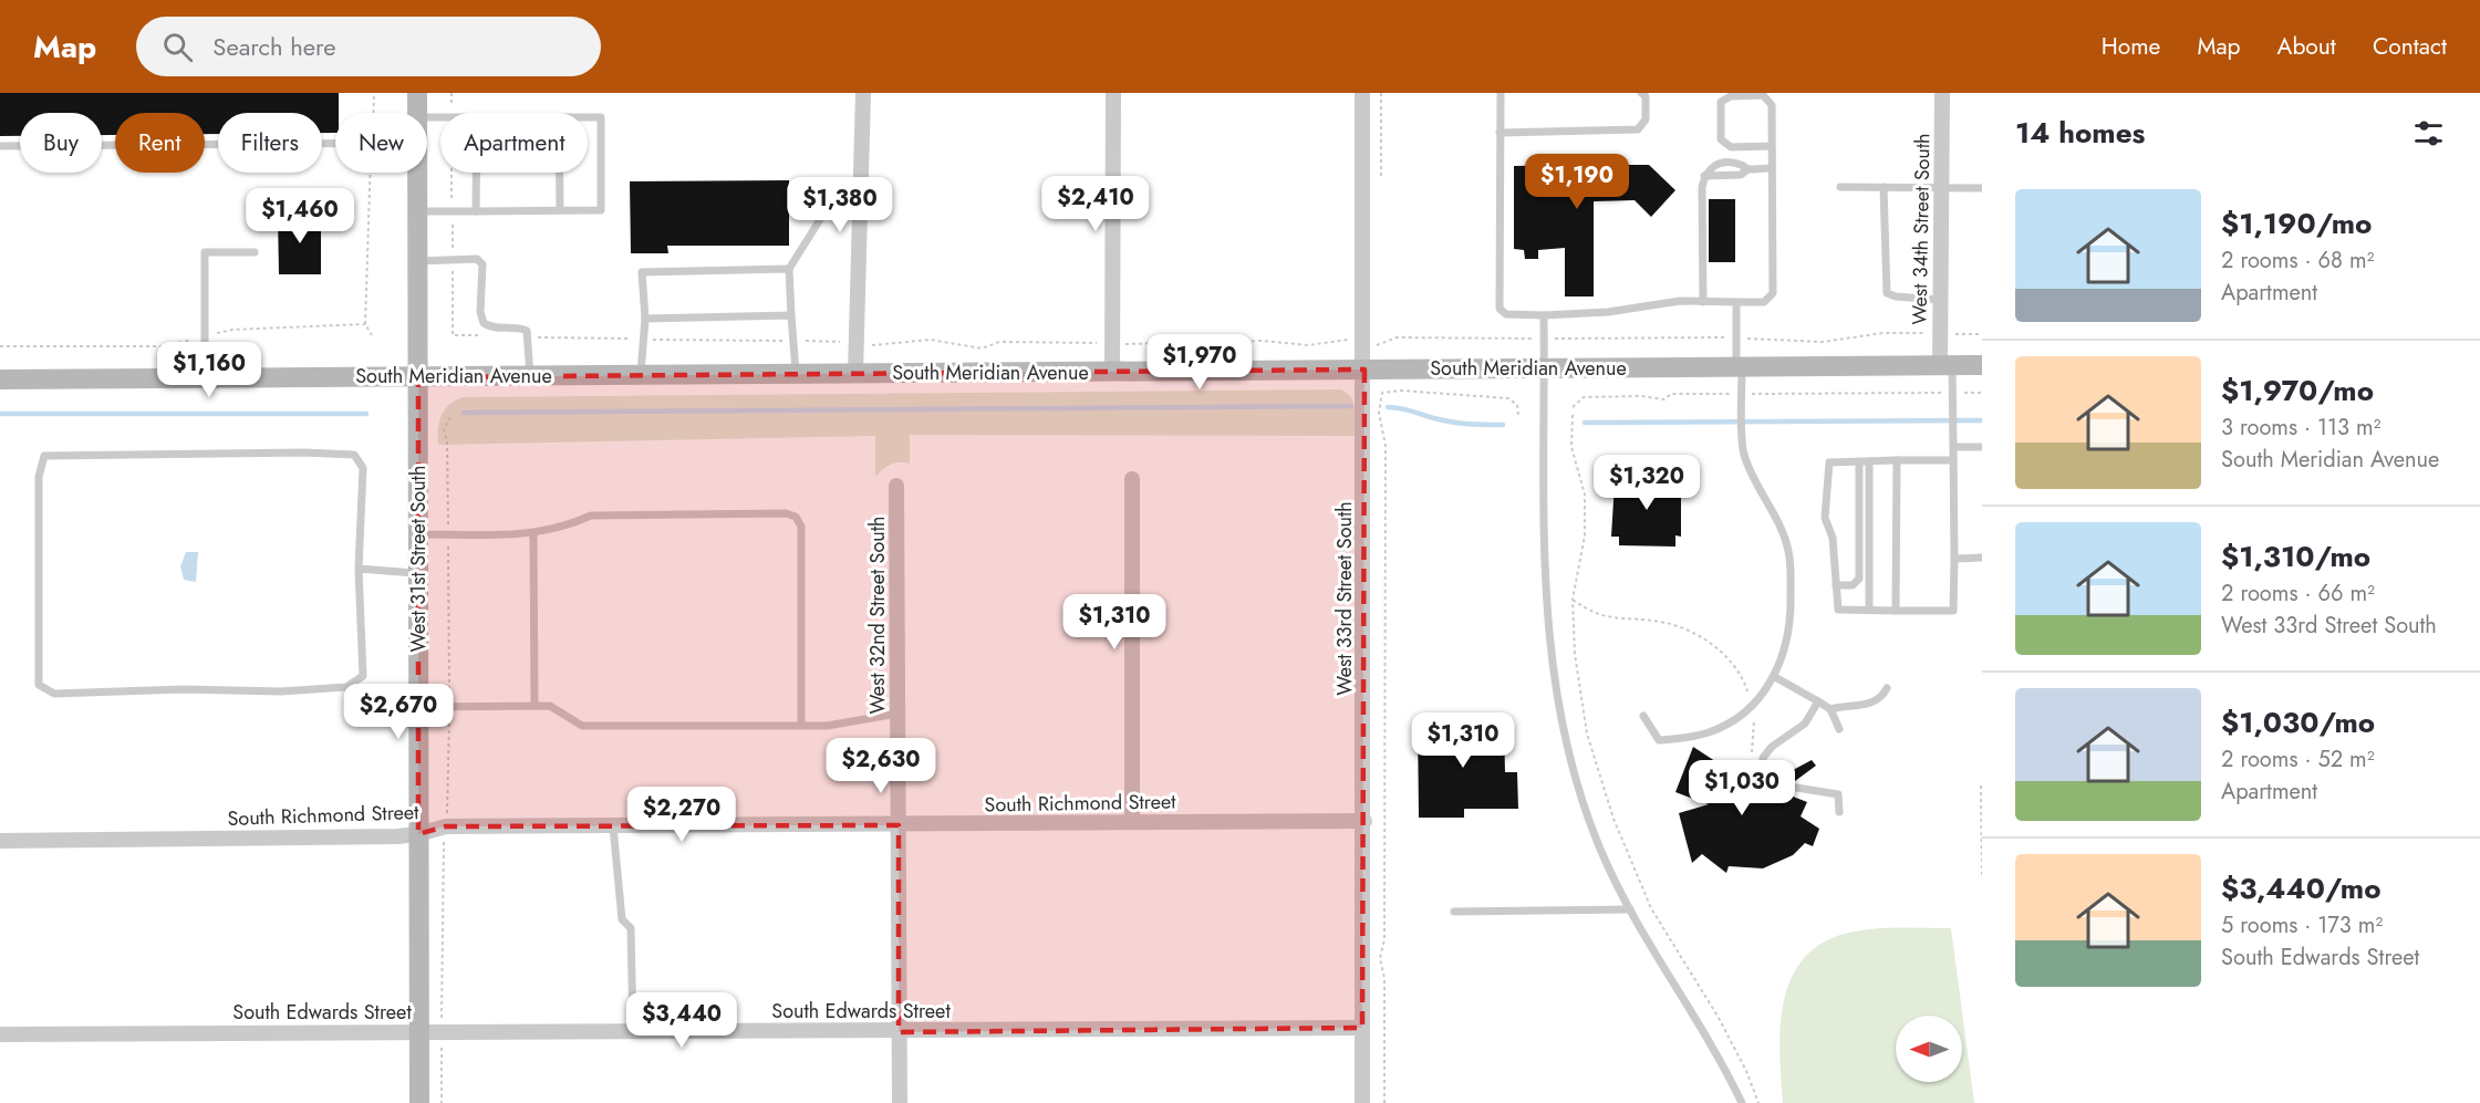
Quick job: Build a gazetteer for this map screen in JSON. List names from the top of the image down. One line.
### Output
{"streets":{"main road":["South Meridian Avenue","West 31st Street South"],"street":["West 34th Street South","West 33rd Street South","West 32nd Street South","South Richmond Street","South Edwards Street"]},"crossings":[["West 34th Street South","South Meridian Avenue"],["South Meridian Avenue","West 31st Street South"],["South Meridian Avenue","West 33rd Street South"],["West 31st Street South","South Richmond Street"],["West 31st Street South","South Edwards Street"],["West 33rd Street South","South Richmond Street"],["West 33rd Street South","South Edwards Street"],["West 32nd Street South","South Richmond Street"],["West 32nd Street South","South Edwards Street"]],"north":"left","page":{"header":"Map","search":"Search here","nav":["Home","Map","About","Contact"],"heading":"14 homes","chip":["Buy","Rent","Filters","New","Apartment"],"price":["$1,190","$2,410","$1,380","$1,460","$1,970","$1,160","$1,320","$1,310","$2,670","$1,310","$2,630","$1,030","$2,270","$3,440"],"list":[{"name":"$1,190/mo","note":"2 rooms · 68 m² · Apartment"},{"name":"$1,970/mo","note":"3 rooms · 113 m² · South Meridian Avenue"},{"name":"$1,310/mo","note":"2 rooms · 66 m² · West 33rd Street South"},{"name":"$1,030/mo","note":"2 rooms · 52 m² · Apartment"},{"name":"$3,440/mo","note":"5 rooms · 173 m² · South Edwards Street"}]}}
